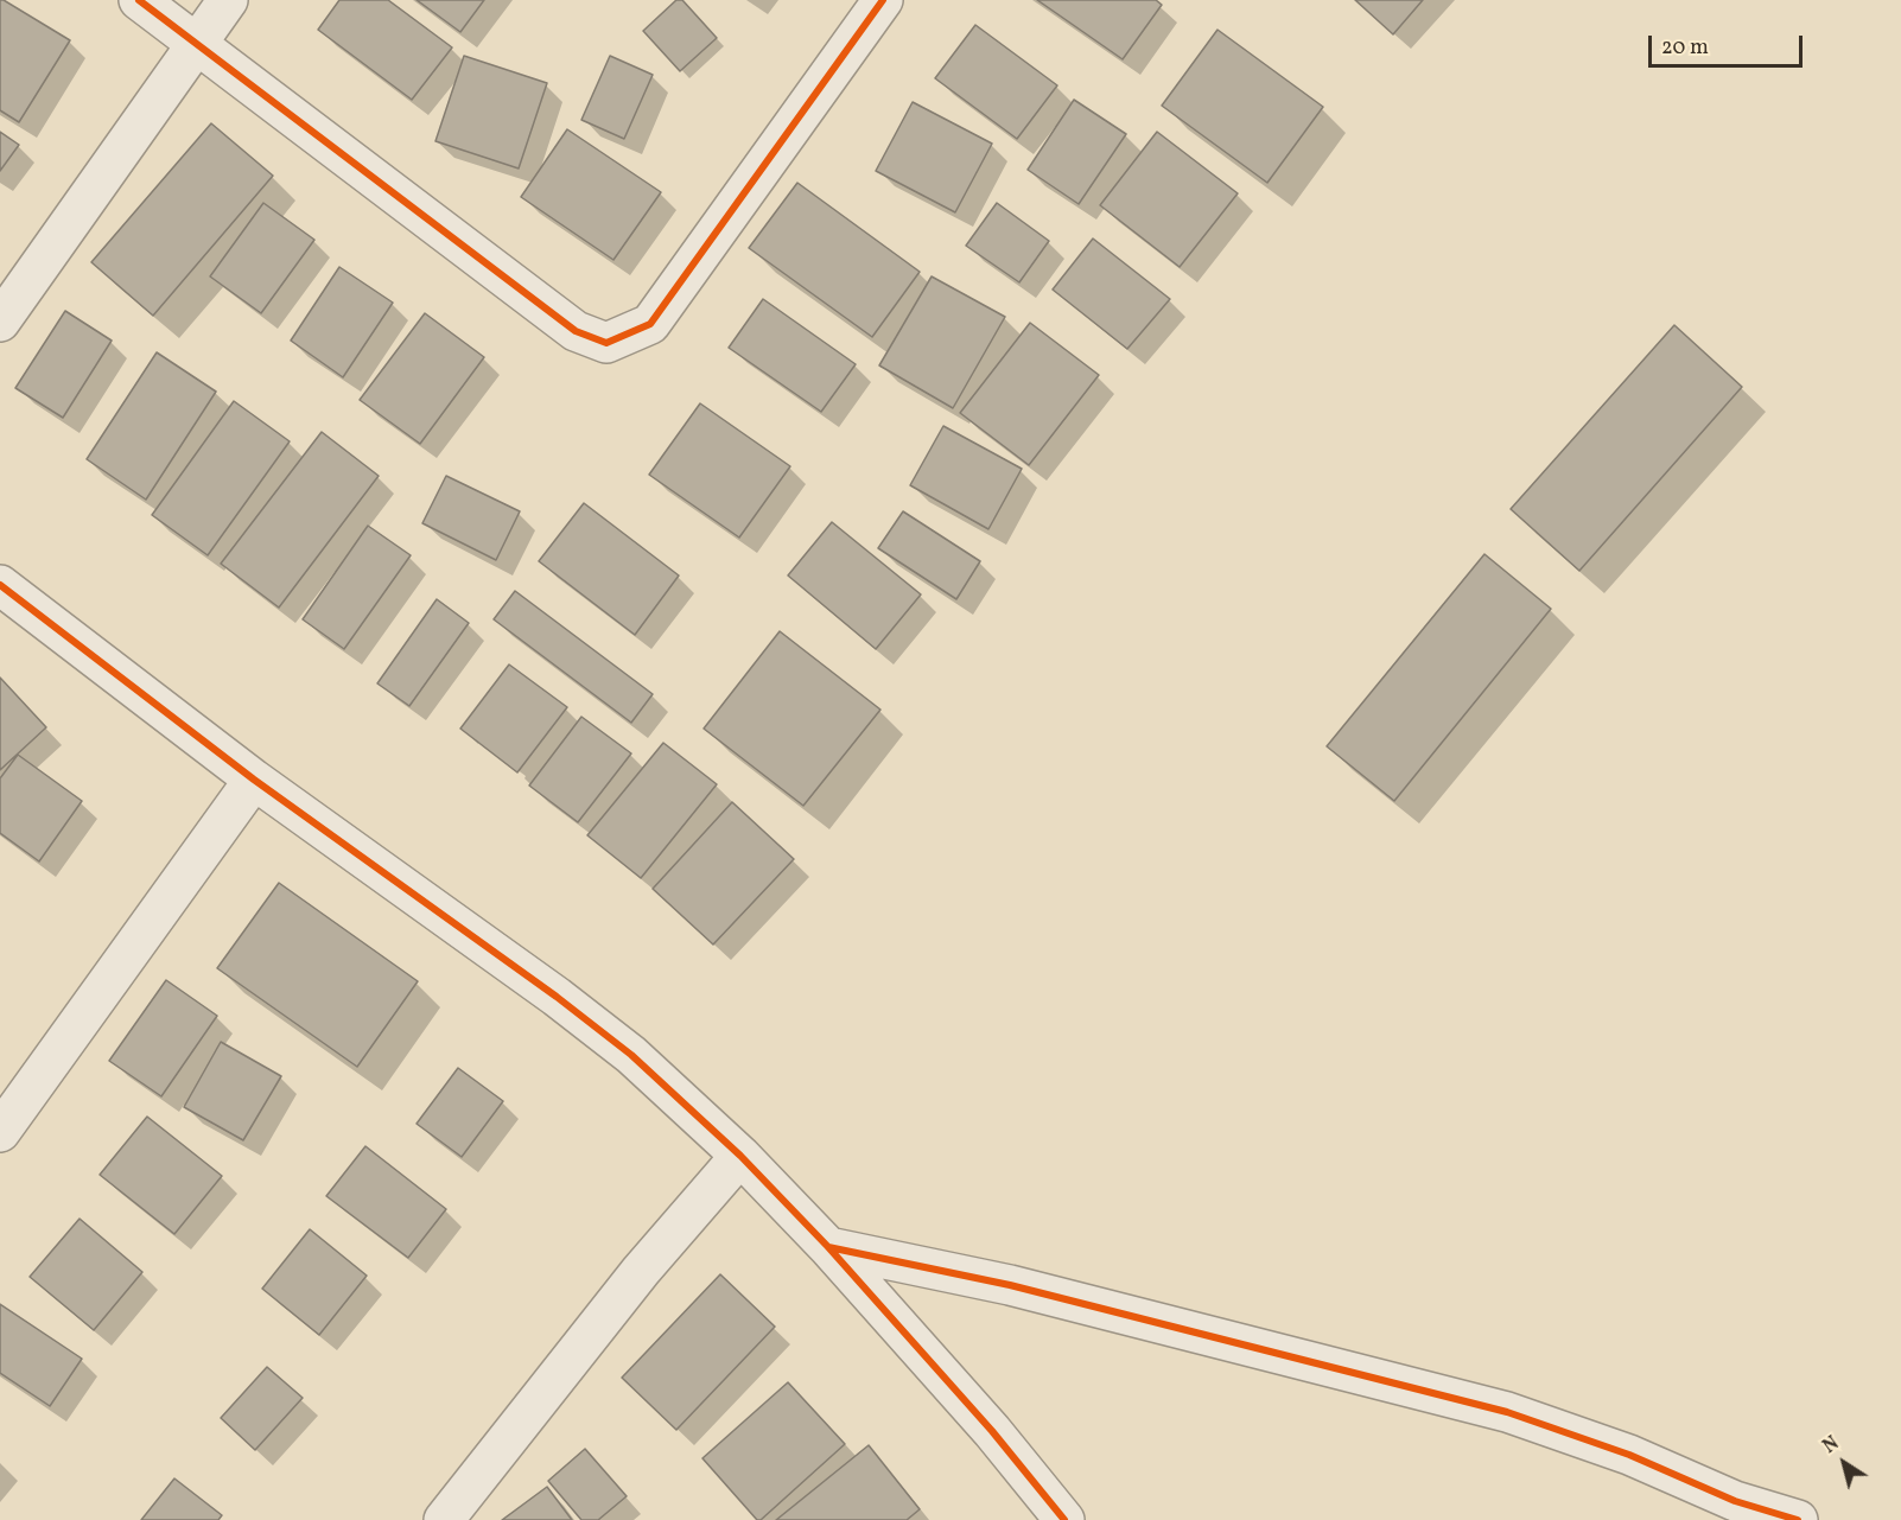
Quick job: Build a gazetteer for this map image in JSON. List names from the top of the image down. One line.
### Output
{"scale_bar":"20 m","north":"top left"}
